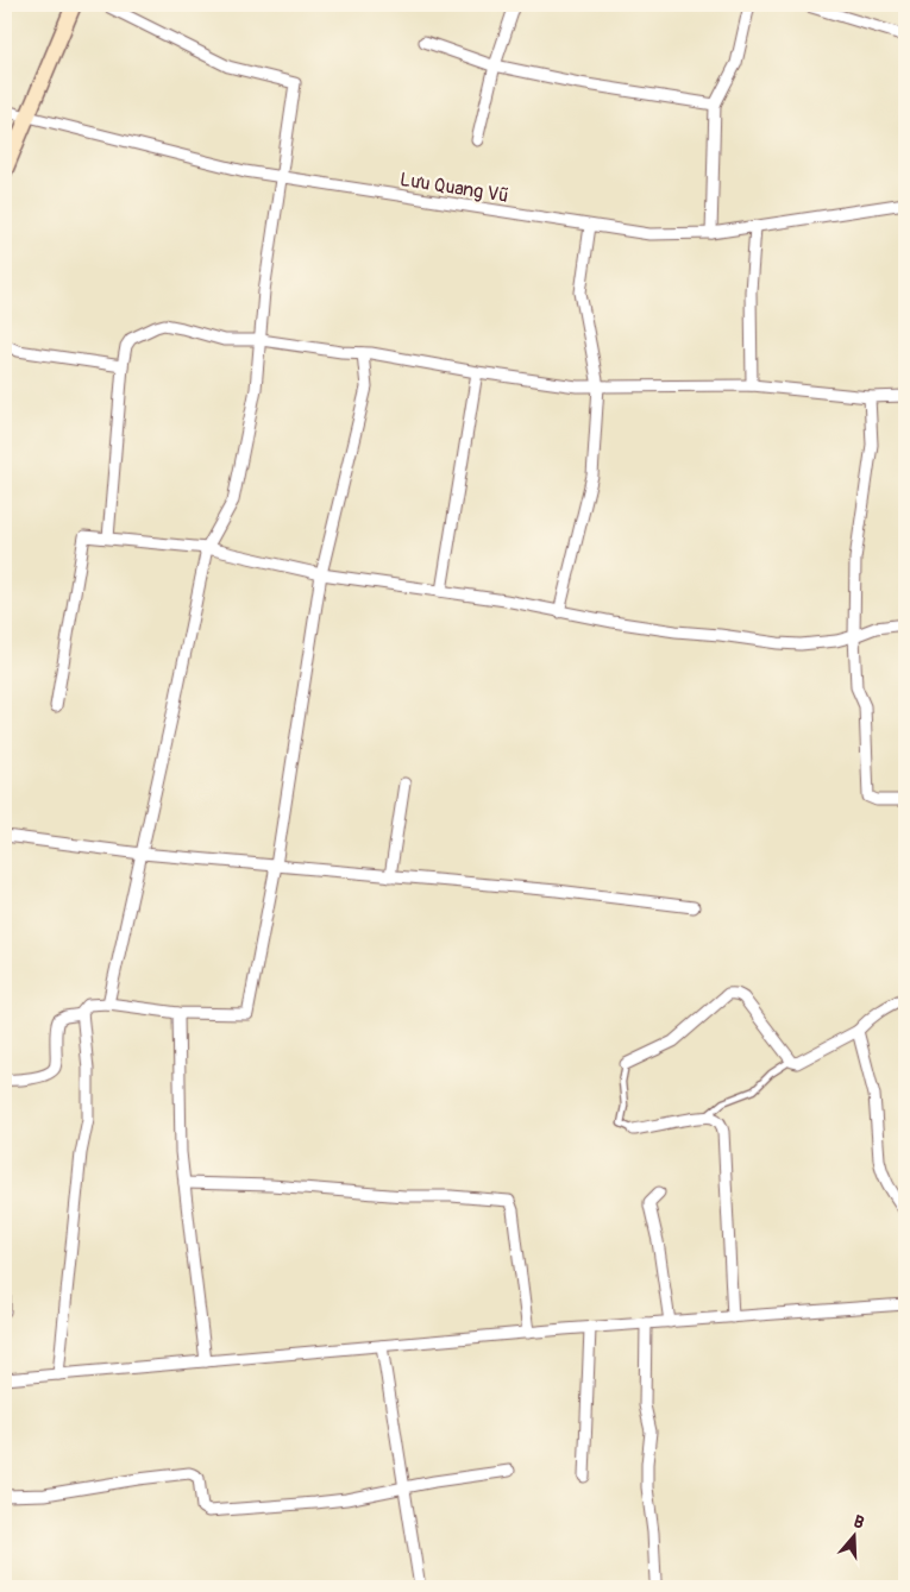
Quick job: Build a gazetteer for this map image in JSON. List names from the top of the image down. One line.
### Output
{"streets":{"street":["Lưu Quang Vũ"]},"north":"top"}
